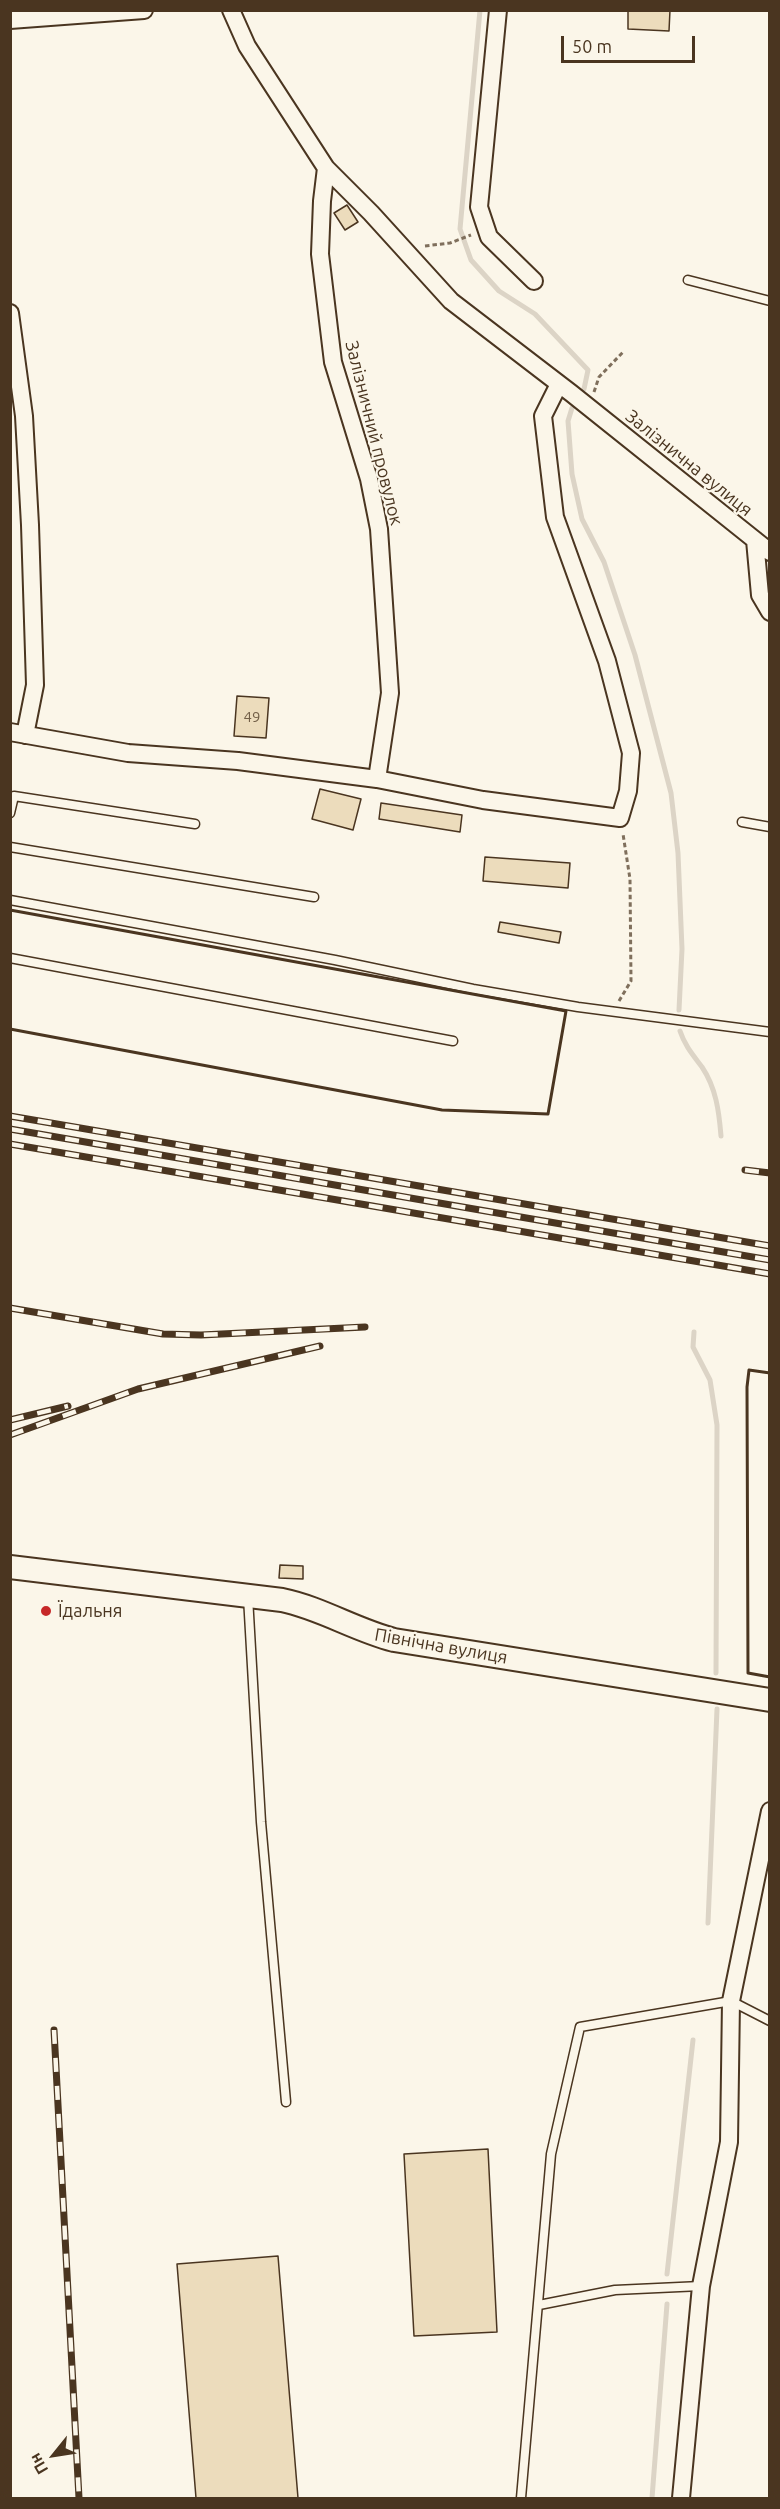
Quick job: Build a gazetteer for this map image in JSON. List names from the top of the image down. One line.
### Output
{"streets":{"street":["Залізничний провулок","Залізнична вулиця","Північна вулиця"]},"crossings":[["Залізничний провулок","Залізнична вулиця"]],"places":["Їдальня"],"house_numbers":["49"],"scale_bar":"50 m","north":"bottom left"}
